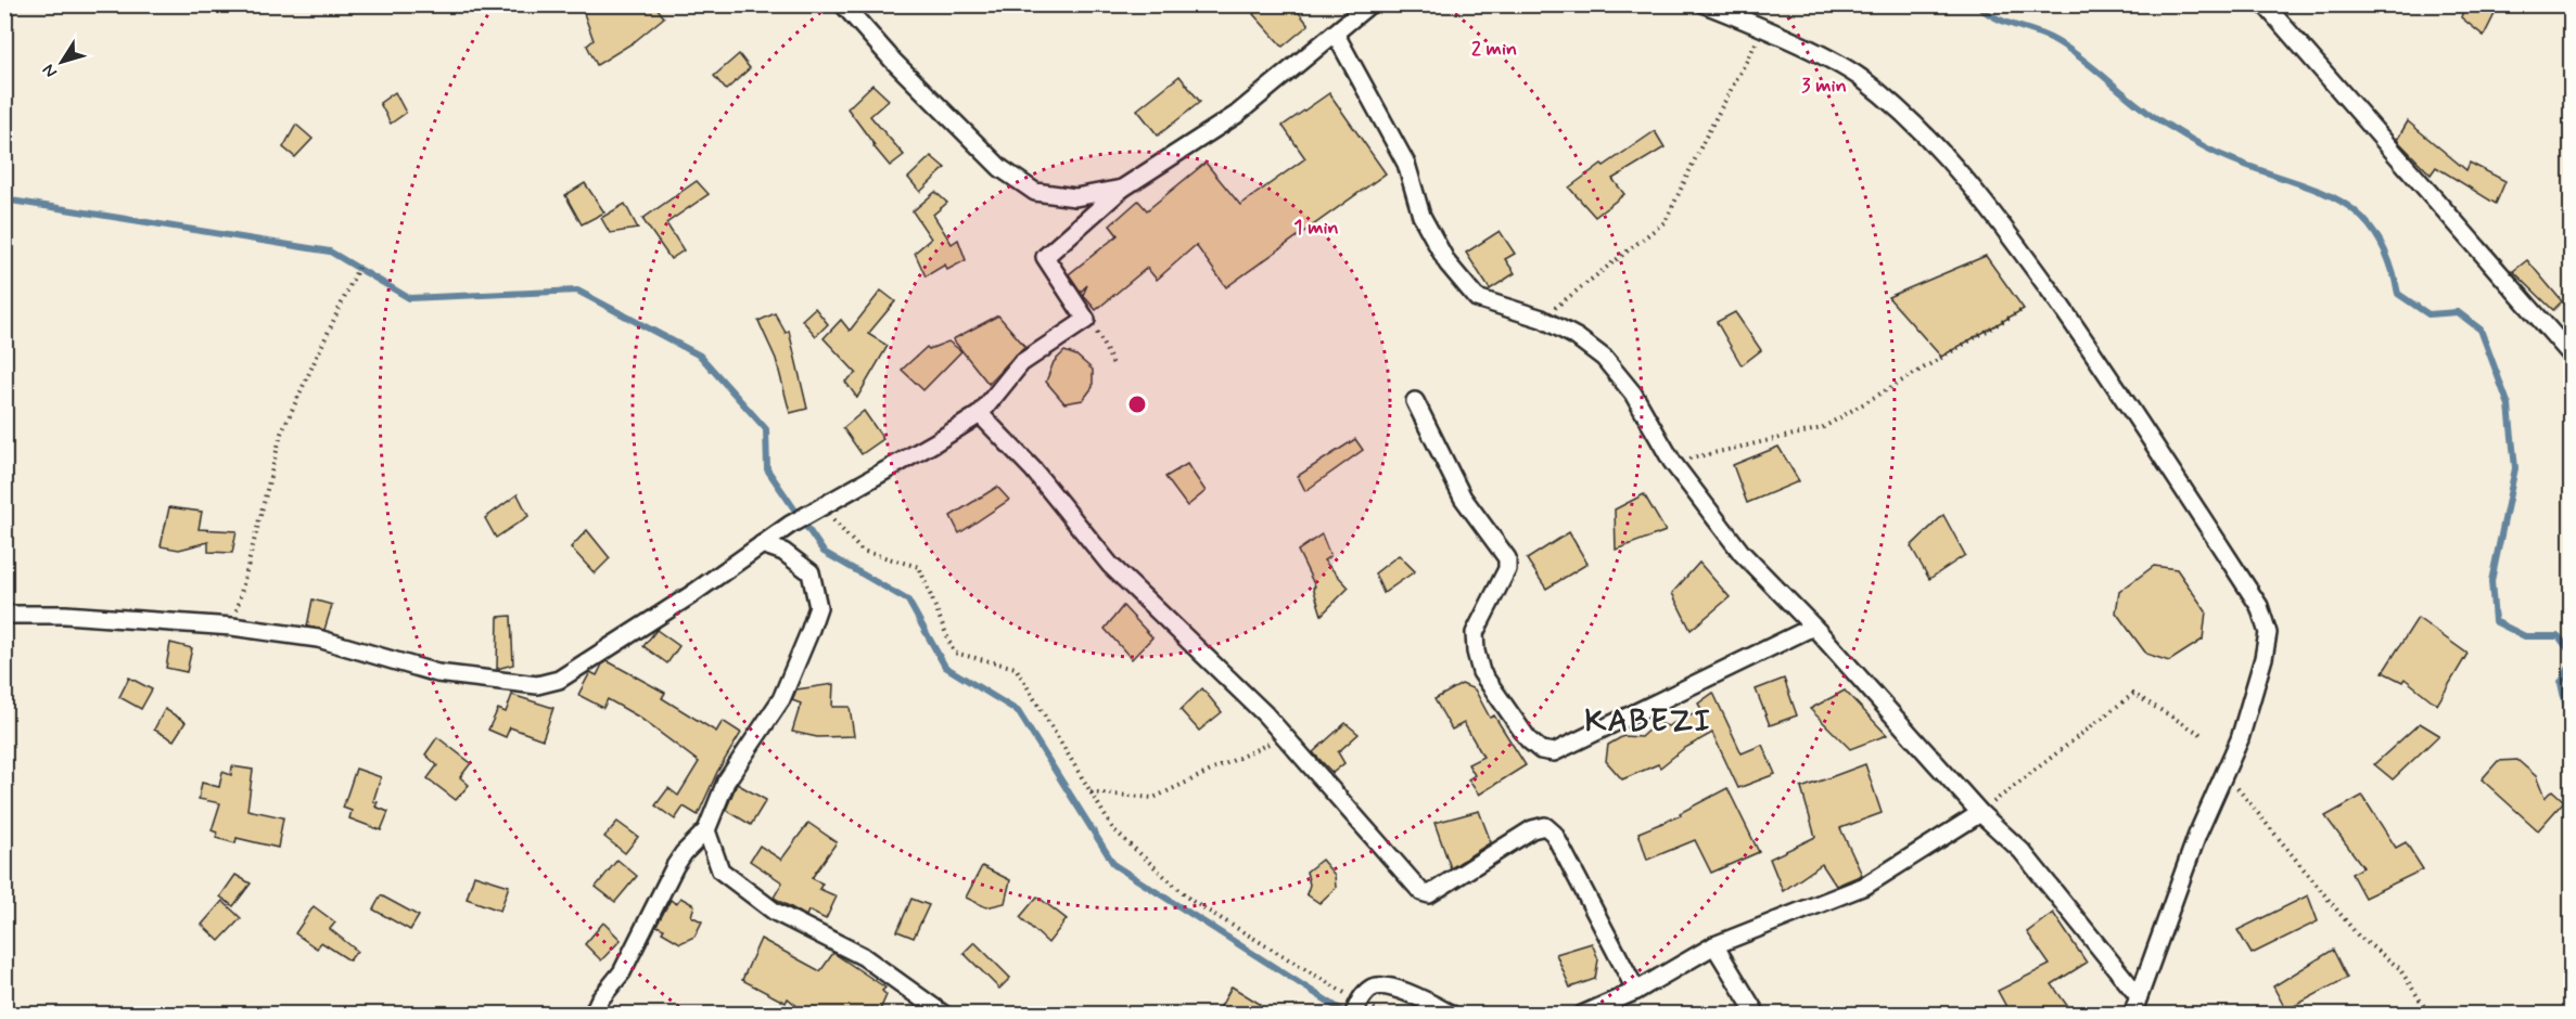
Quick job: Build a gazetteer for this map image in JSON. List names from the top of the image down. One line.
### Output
{"districts":["KABEZI"],"north":"bottom left","rings":["2 min","3 min","1 min"]}
